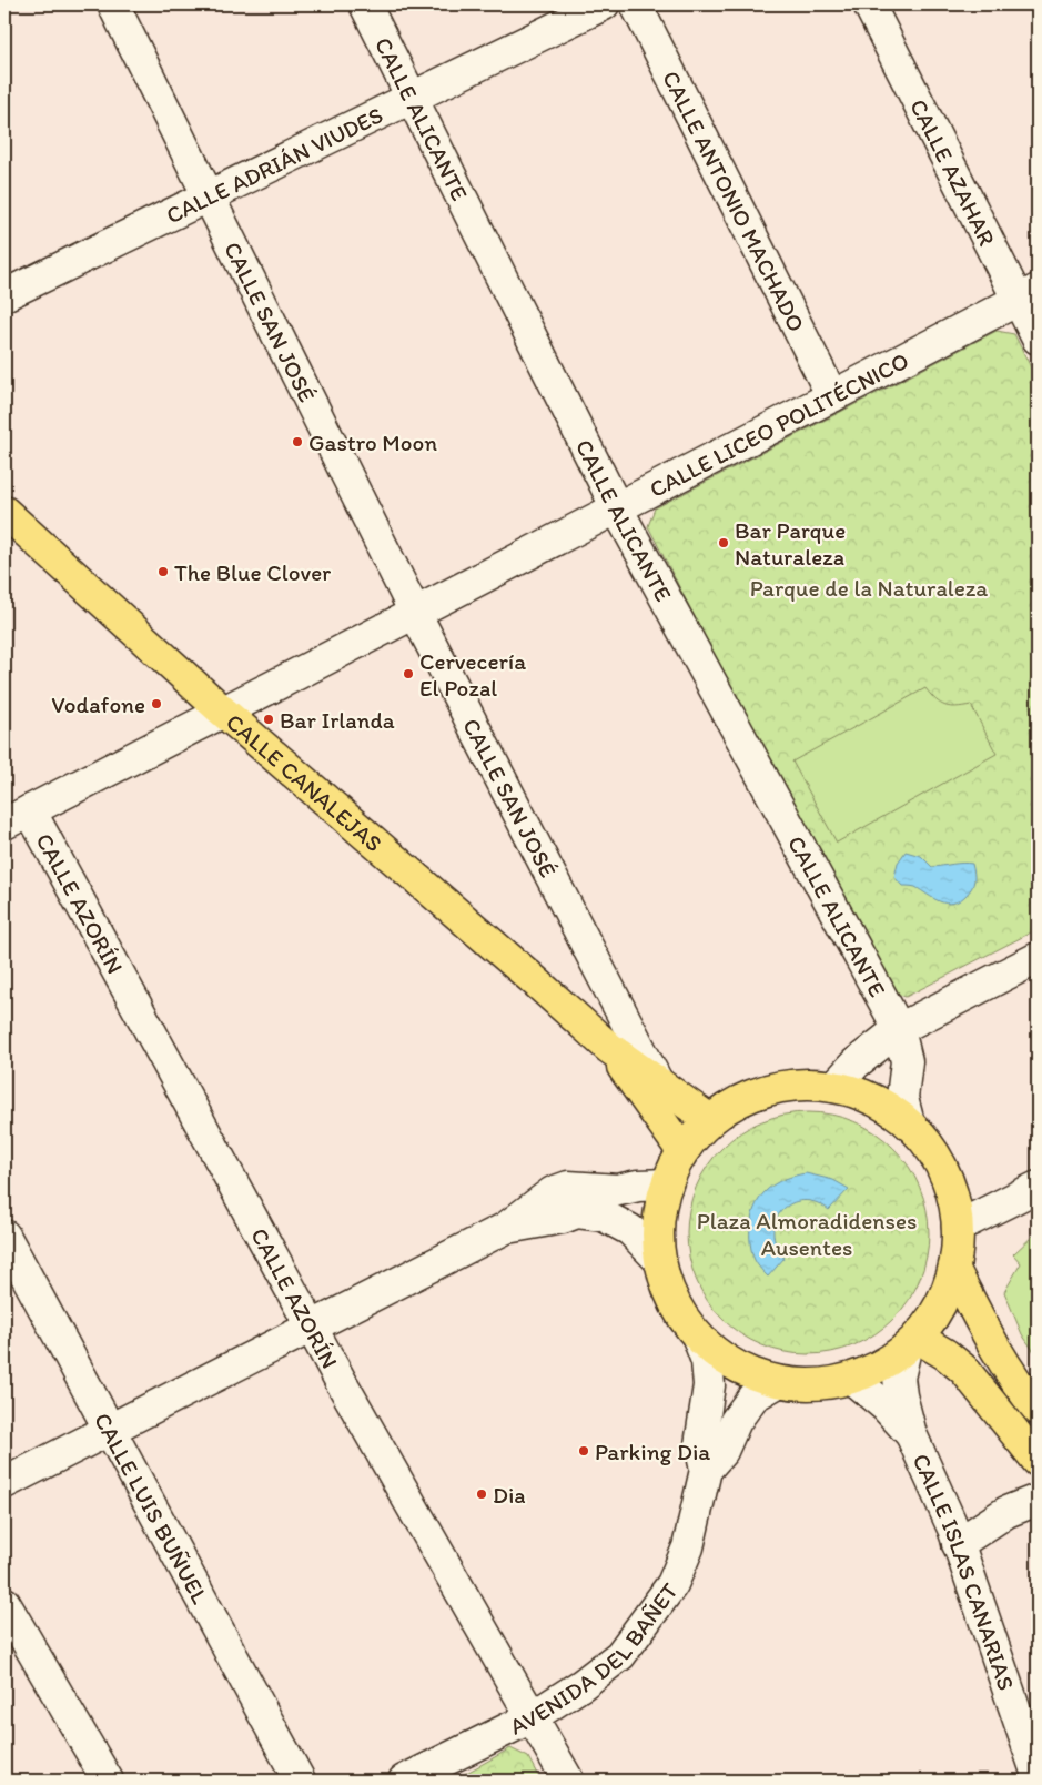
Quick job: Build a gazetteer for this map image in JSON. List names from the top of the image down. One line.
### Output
{"streets":{"main road":["CALLE CANALEJAS"],"street":["CALLE ALICANTE","CALLE ADRIÁN VIUDES","CALLE AZAHAR","CALLE ANTONIO MACHADO","CALLE SAN JOSÉ","CALLE LICEO POLITÉCNICO","CALLE AZORÍN","CALLE LUIS BUÑUEL","CALLE ISLAS CANARIAS","AVENIDA DEL BAÑET"]},"crossings":[["CALLE ALICANTE","CALLE ADRIÁN VIUDES"],["CALLE ALICANTE","CALLE LICEO POLITÉCNICO"],["CALLE ADRIÁN VIUDES","CALLE SAN JOSÉ"],["CALLE AZAHAR","CALLE LICEO POLITÉCNICO"],["CALLE ANTONIO MACHADO","CALLE LICEO POLITÉCNICO"],["CALLE SAN JOSÉ","CALLE LICEO POLITÉCNICO"],["CALLE SAN JOSÉ","CALLE CANALEJAS"],["CALLE LICEO POLITÉCNICO","CALLE CANALEJAS"],["CALLE LICEO POLITÉCNICO","CALLE AZORÍN"],["CALLE AZORÍN","AVENIDA DEL BAÑET"]],"parks":["Parque de la Naturaleza","Plaza Almoradidenses Ausentes"],"places":["Gastro Moon","Bar Parque Naturaleza","The Blue Clover","Cervecería El Pozal","Vodafone","Bar Irlanda","Parking Dia","Dia"]}
